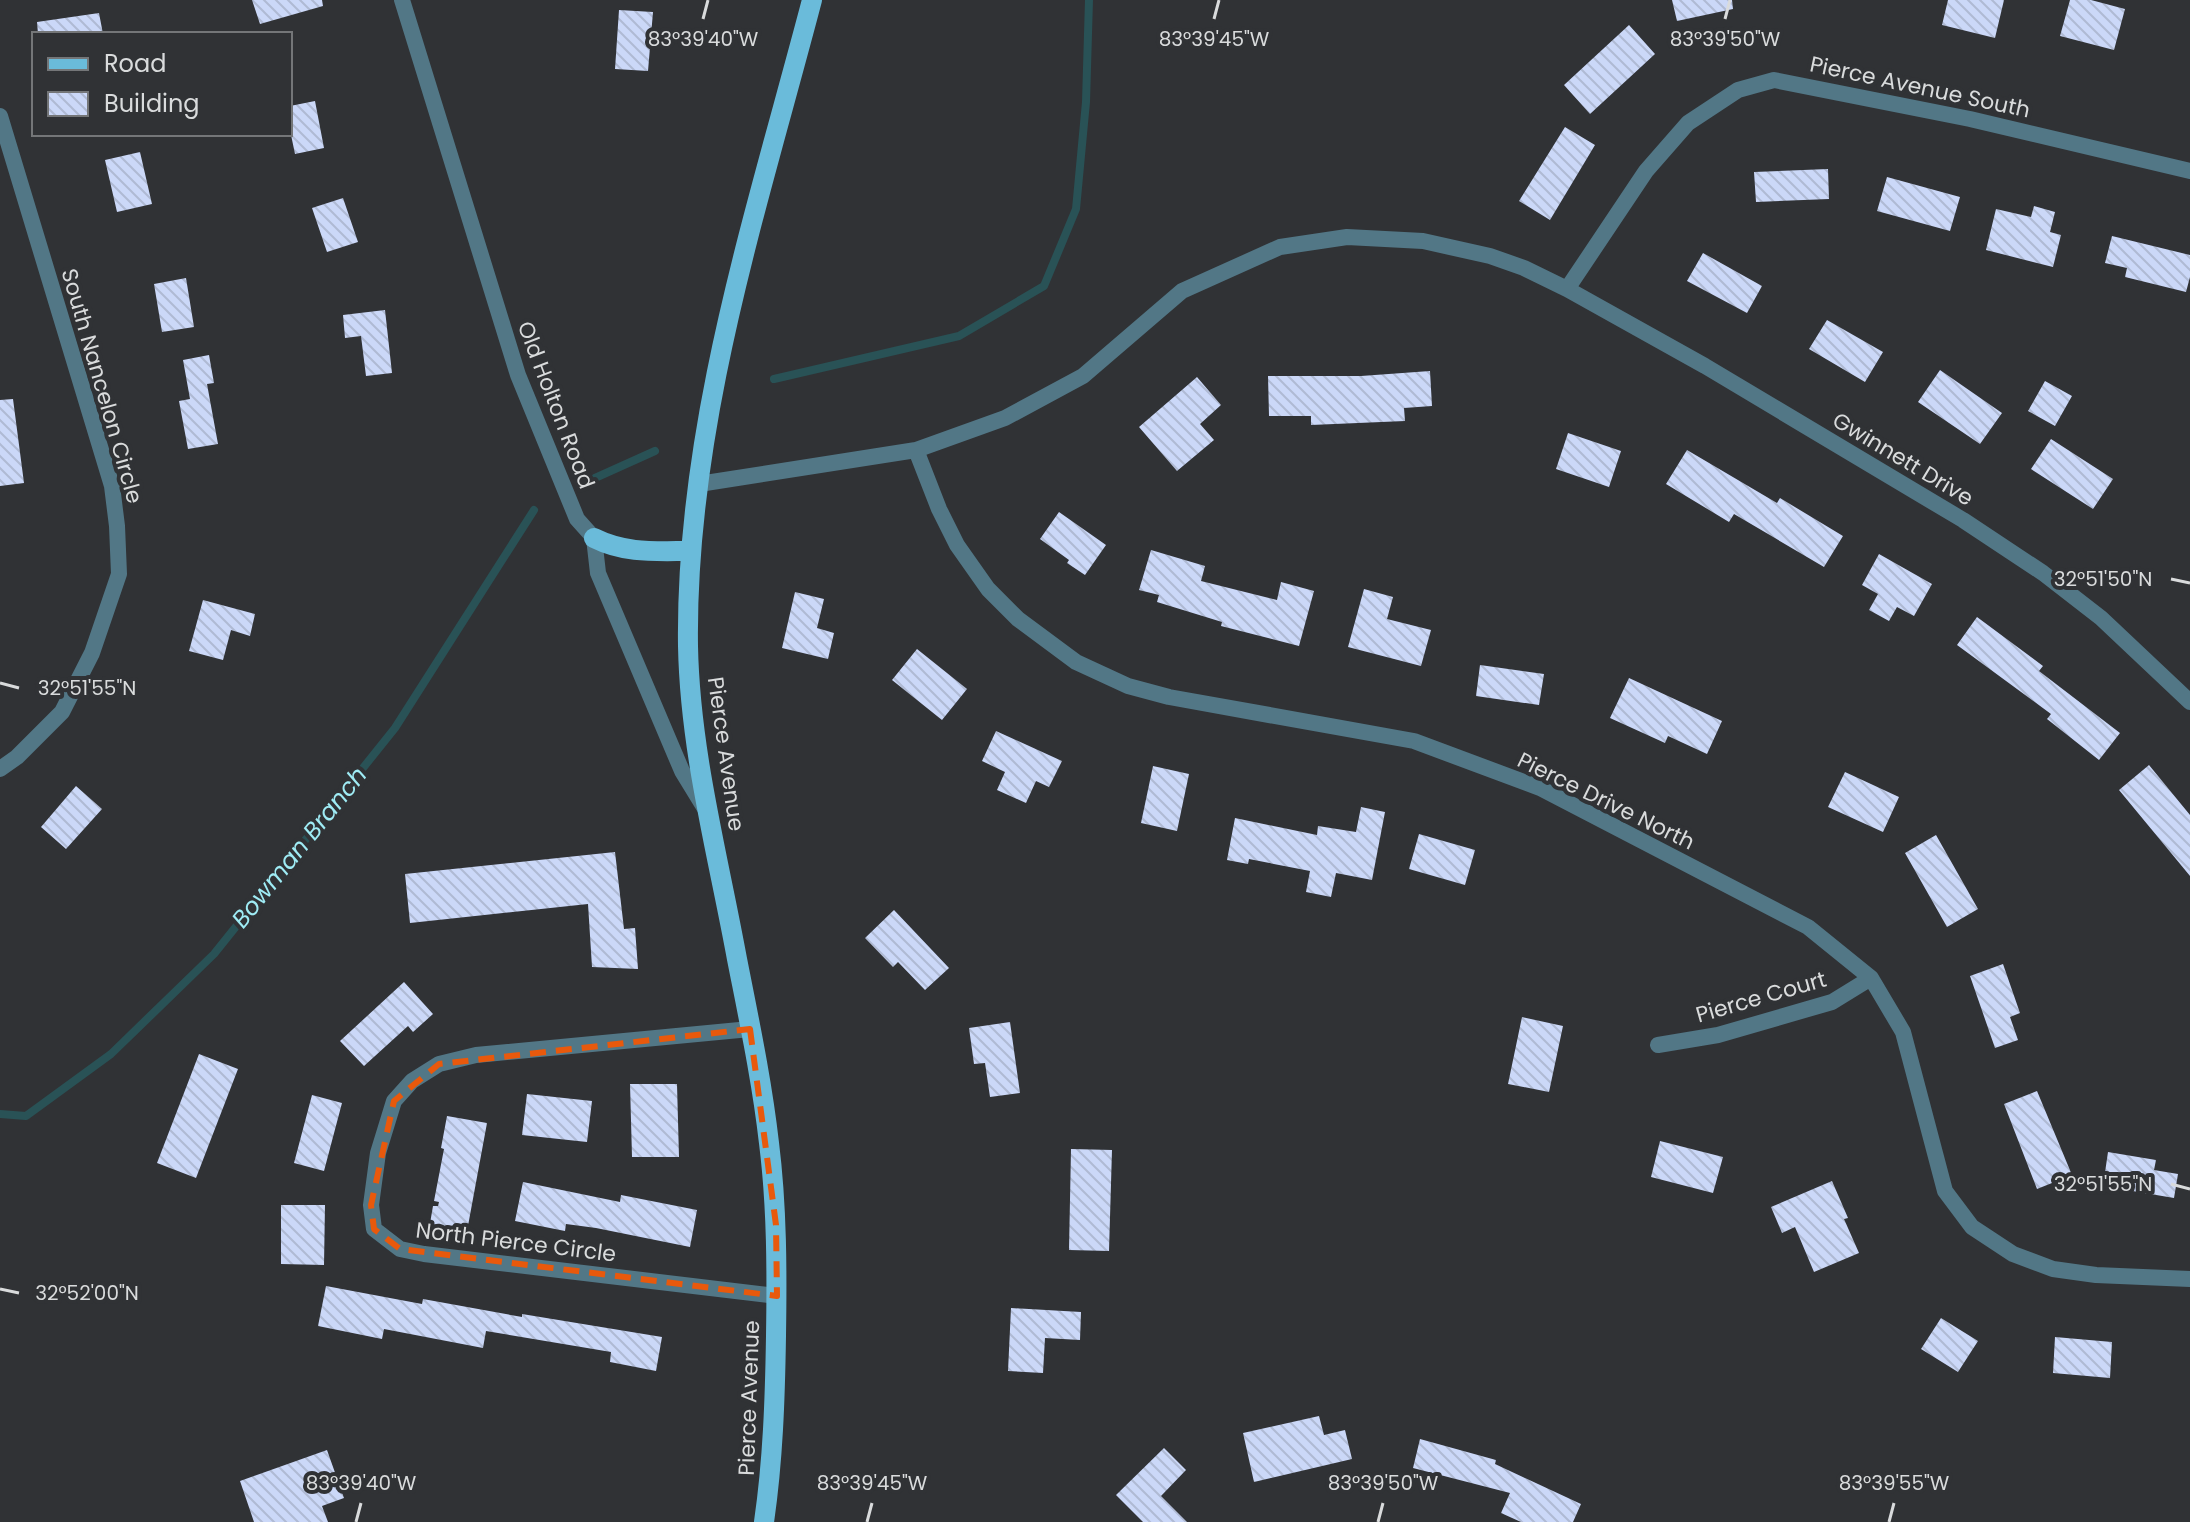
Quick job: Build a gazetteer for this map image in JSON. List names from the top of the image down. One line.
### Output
{"streets":{"main road":["Pierce Avenue"],"street":["Pierce Avenue South","South Nancelon Circle","Old Holton Road","Gwinnett Drive","Pierce Drive North","Pierce Court","North Pierce Circle"]},"crossings":[["Pierce Avenue South","Gwinnett Drive"],["Old Holton Road","Pierce Avenue"],["Pierce Avenue","North Pierce Circle"],["Pierce Drive North","Pierce Court"]],"water":["Bowman Branch"],"legend":["Road","Building"],"coordinates":["83°39'40\"W","83°39'45\"W","83°39'50\"W","32°51'50\"N","32°51'55\"N","32°52'00\"N","83°39'55\"W"]}
